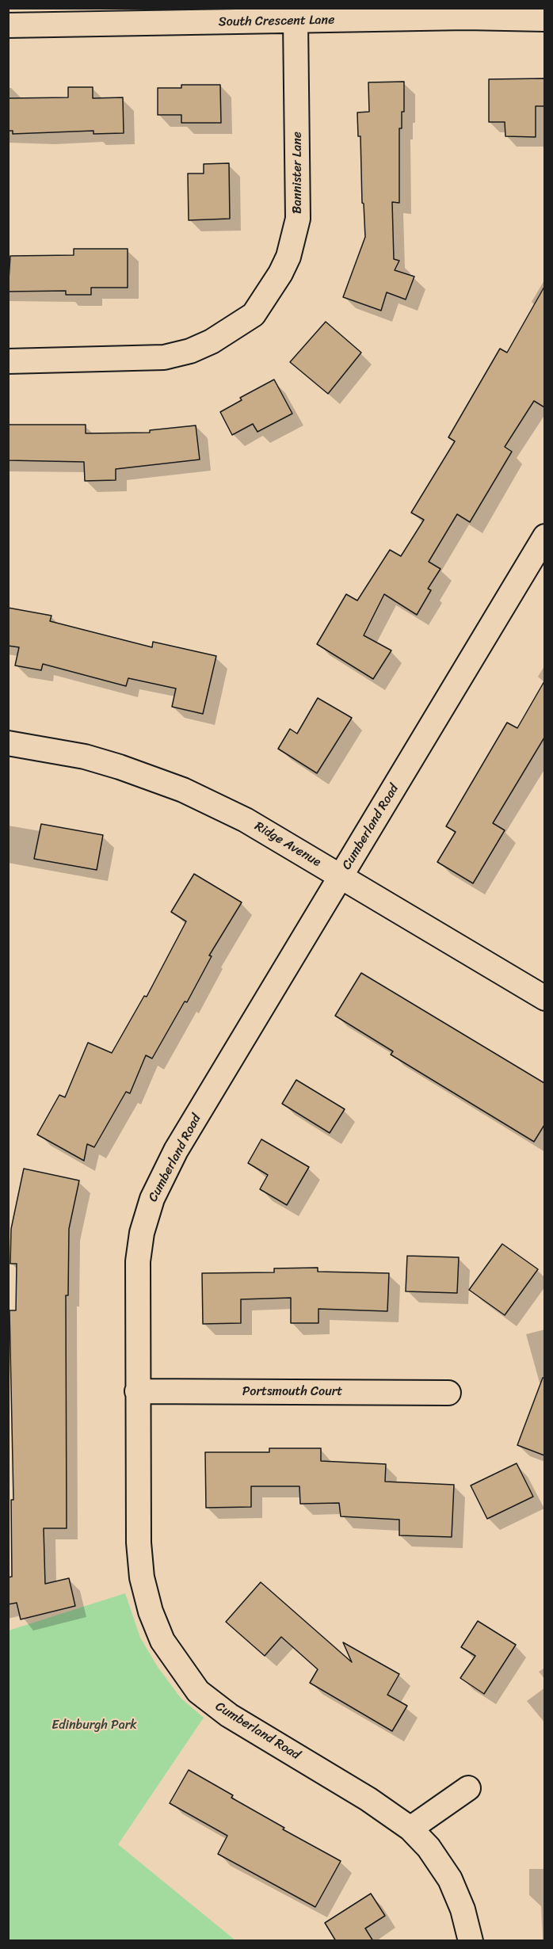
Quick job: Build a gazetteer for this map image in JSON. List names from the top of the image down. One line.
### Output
{"streets":{"street":["South Crescent Lane","Bannister Lane","Cumberland Road","Ridge Avenue","Portsmouth Court"]},"crossings":[["South Crescent Lane","Bannister Lane"],["Cumberland Road","Ridge Avenue"],["Cumberland Road","Portsmouth Court"]],"parks":["Edinburgh Park"]}
